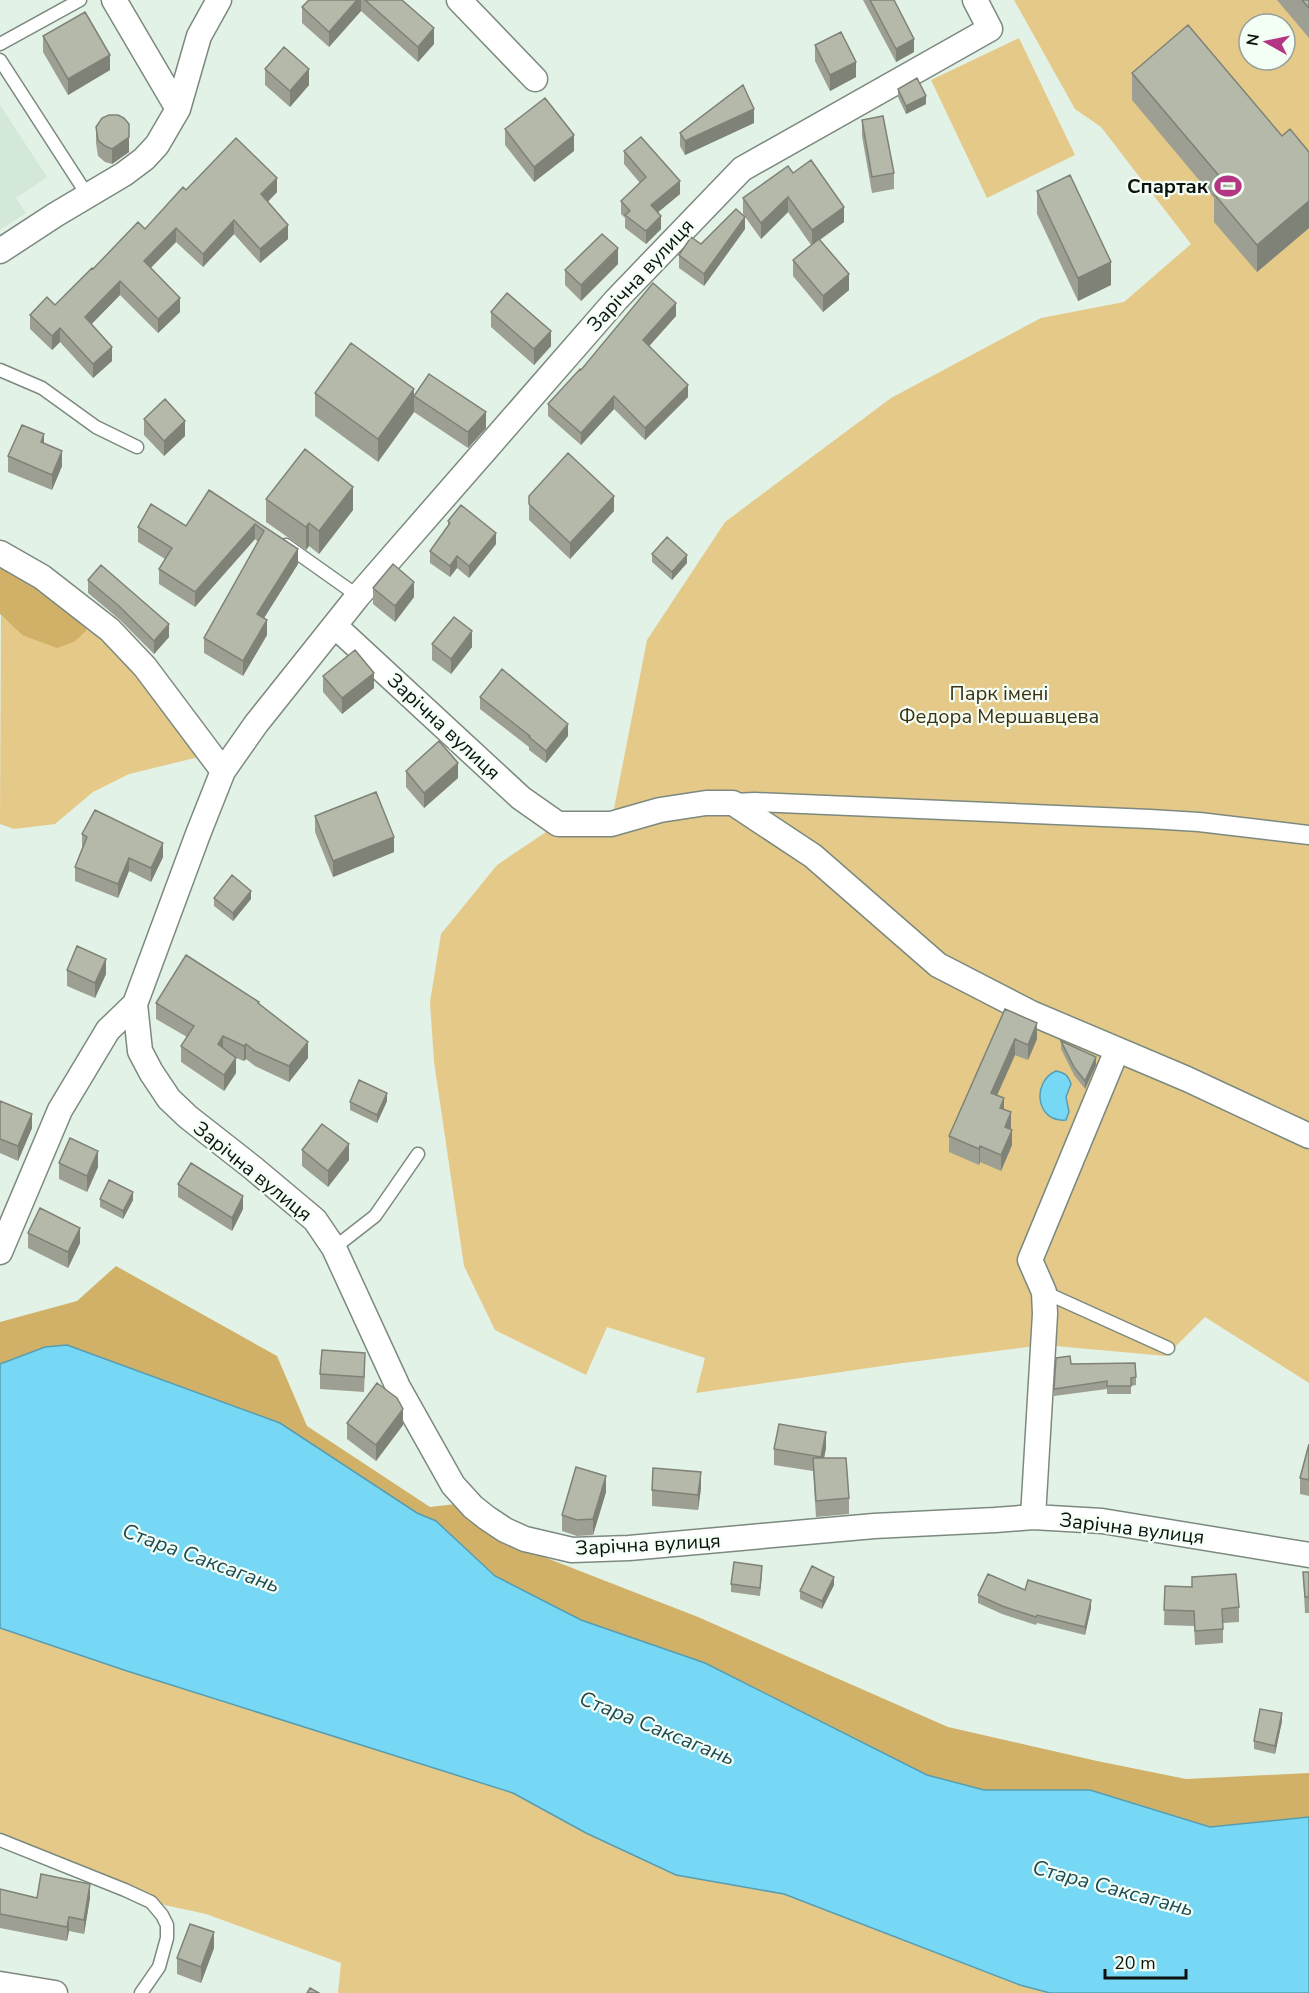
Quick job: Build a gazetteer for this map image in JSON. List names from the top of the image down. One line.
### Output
{"streets":{"street":["Зарічна вулиця"]},"water":["Стара Саксагань"],"parks":["Парк імені Федора Мершавцева"],"places":{"sports":["Спартак"]},"scale_bar":"20 m","north":"left"}
